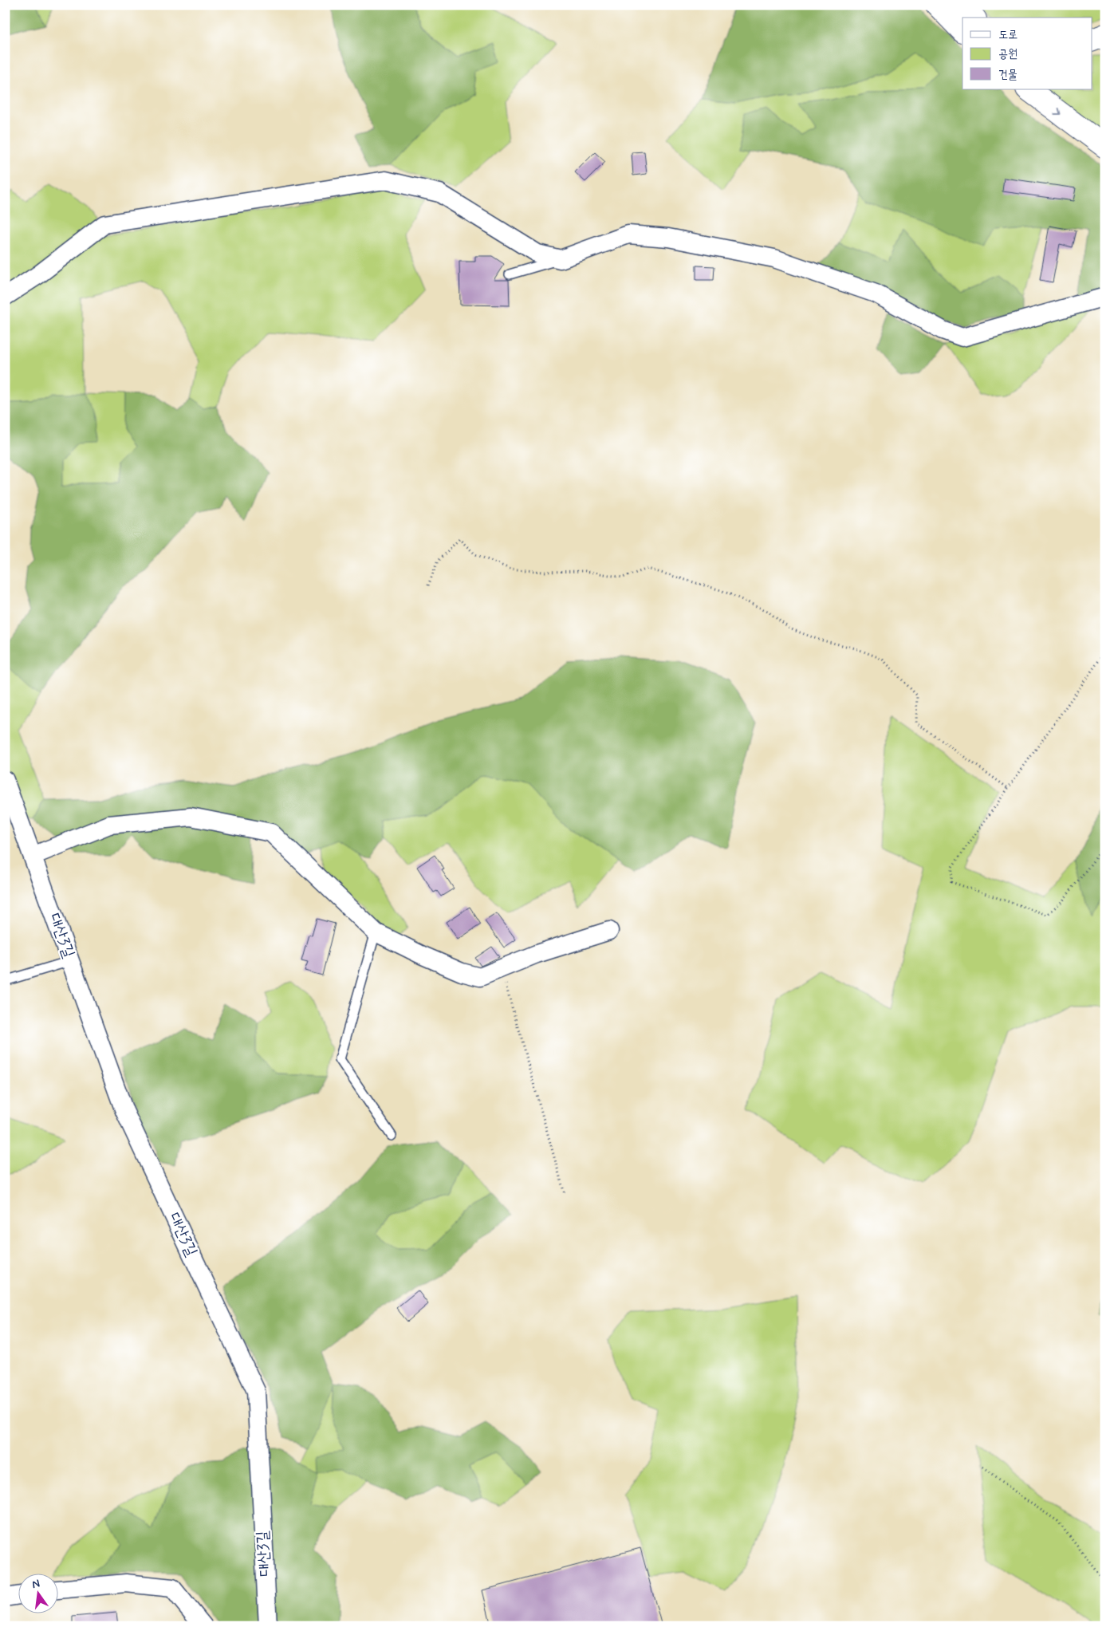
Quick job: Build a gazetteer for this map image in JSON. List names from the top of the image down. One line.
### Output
{"streets":{"street":["대산3길"]},"legend":["도로","공원","건물"],"north":"top"}
